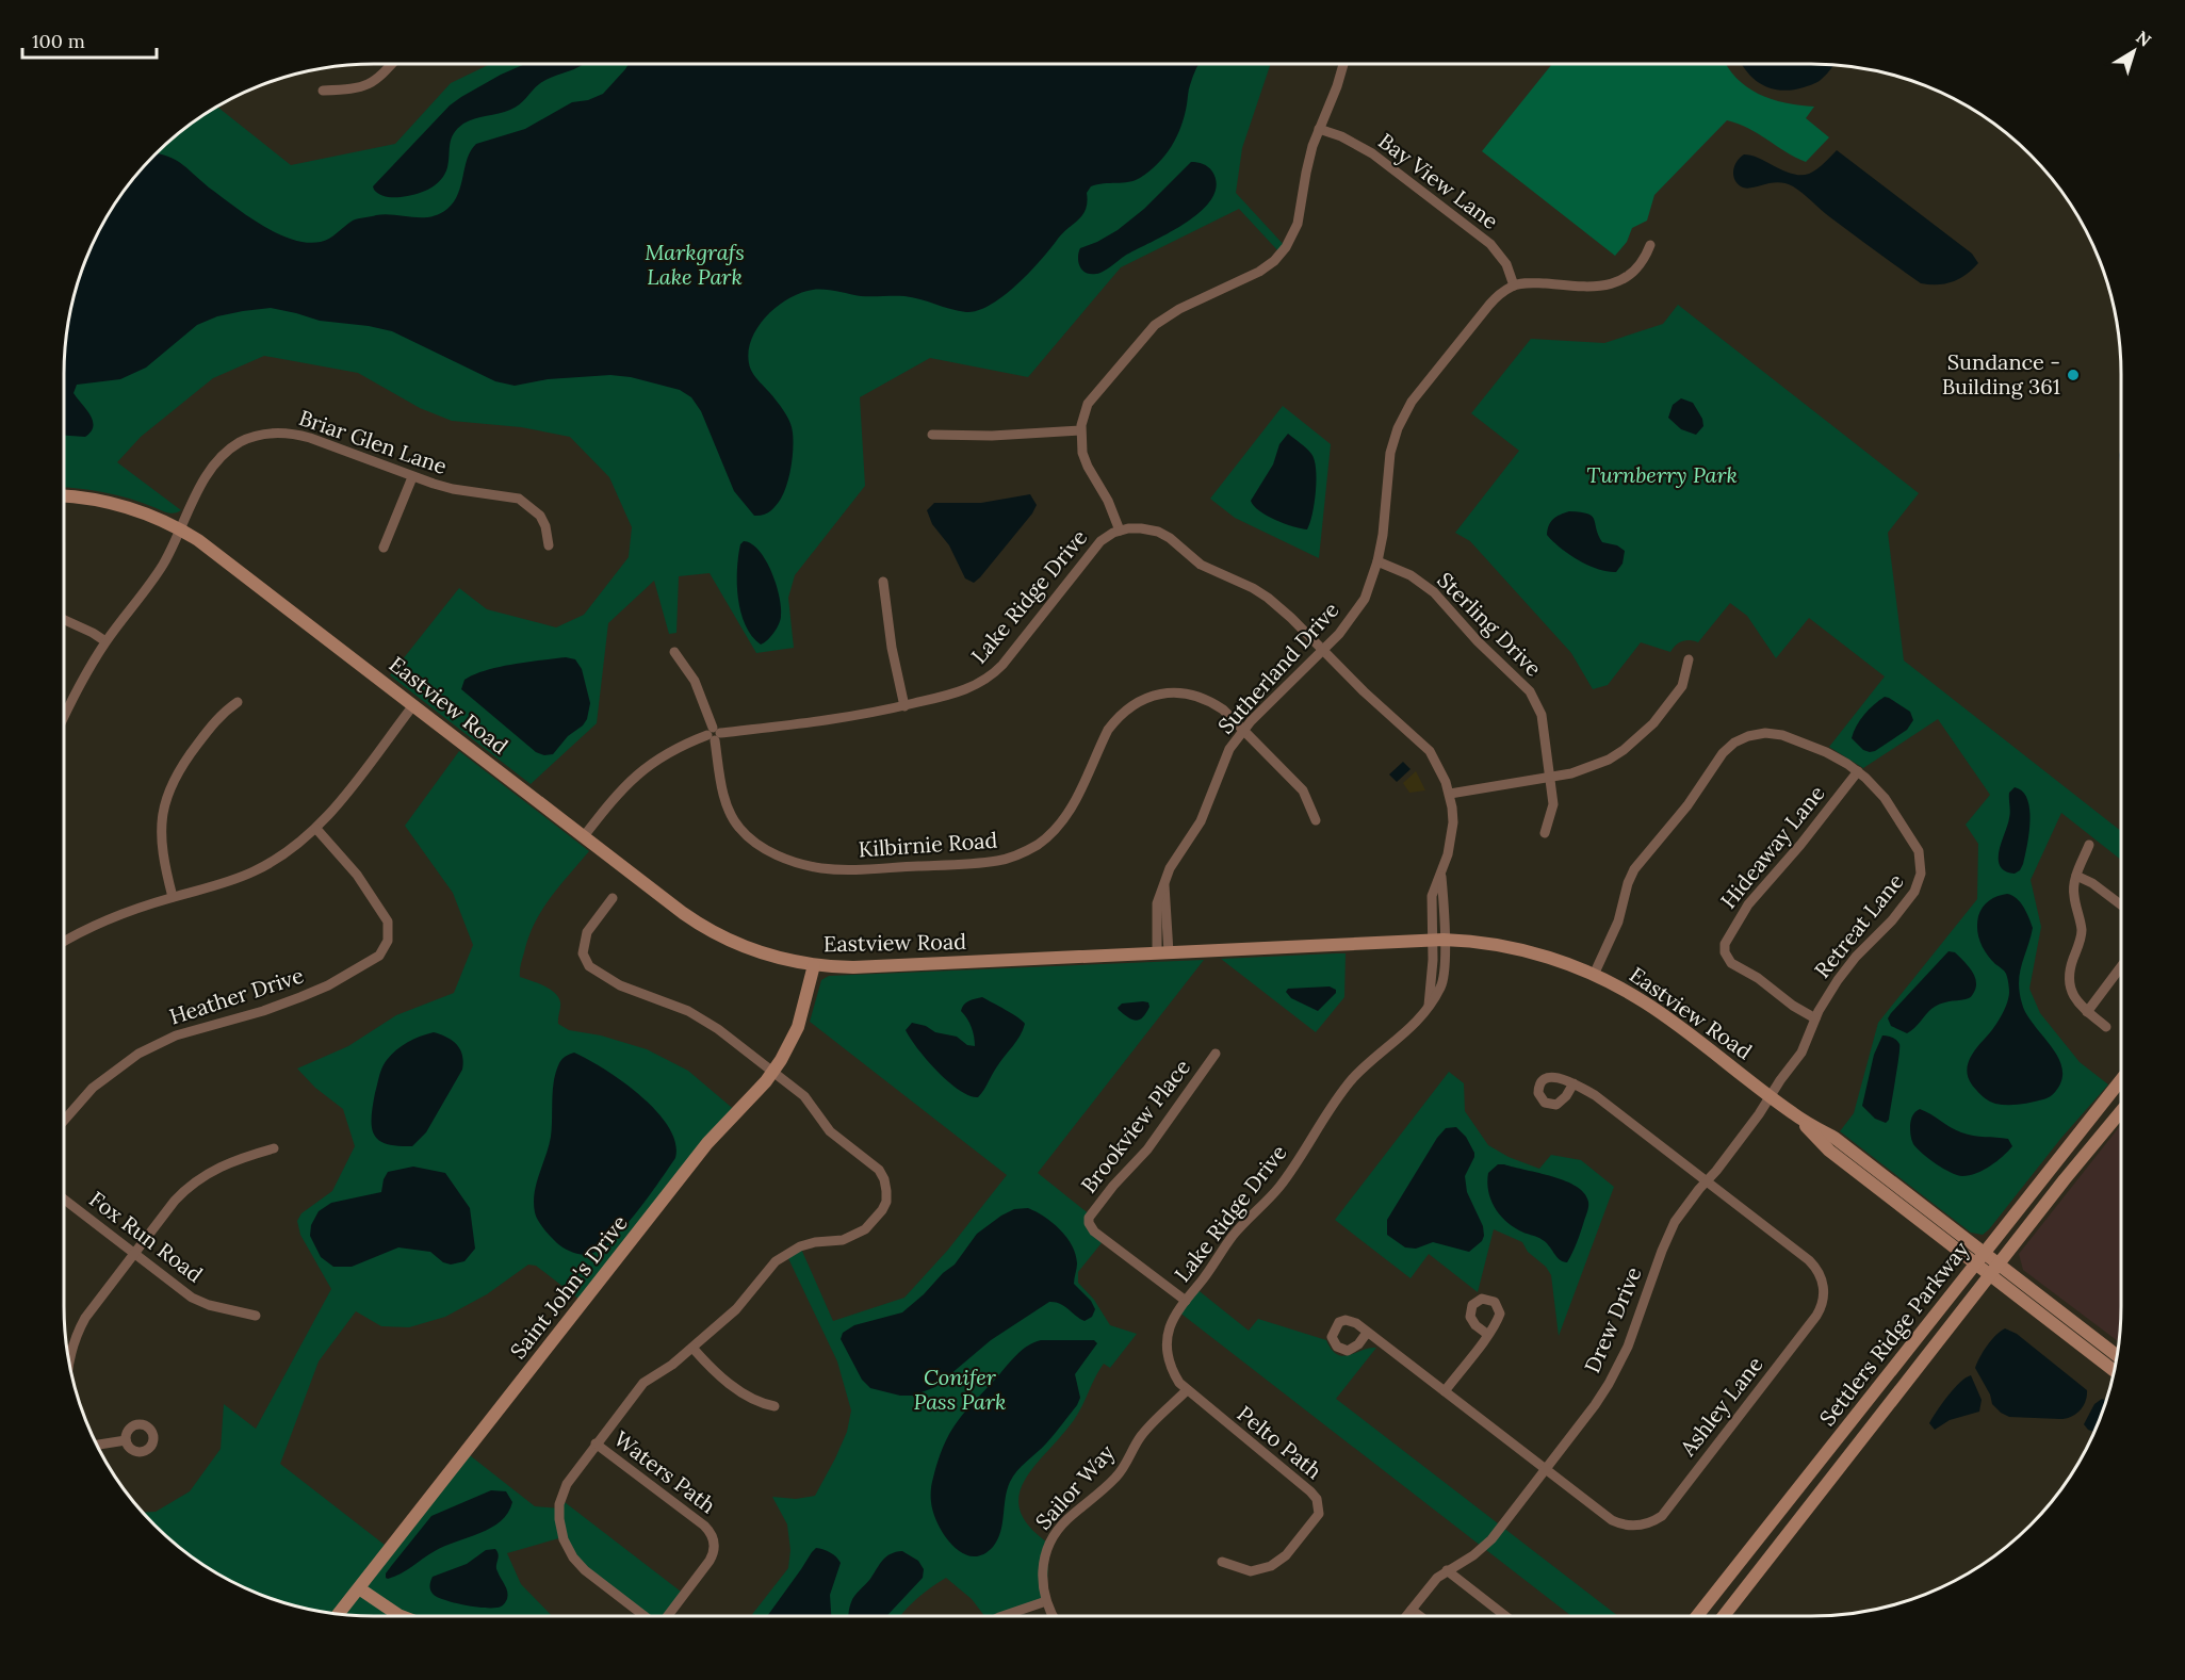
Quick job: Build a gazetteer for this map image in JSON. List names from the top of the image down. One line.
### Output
{"streets":{"street":["Bay View Lane","Briar Glen Lane","Lake Ridge Drive","Sterling Drive","Sutherland Drive","Eastview Road","Kilbirnie Road","Hideaway Lane","Retreat Lane","Heather Drive","Brookview Place","Fox Run Road","Saint John's Drive","Drew Drive","Settlers Ridge Parkway","Ashley Lane","Pelto Path","Waters Path","Sailor Way"]},"crossings":[["Bay View Lane","Sutherland Drive"],["Briar Glen Lane","Eastview Road"],["Lake Ridge Drive","Sutherland Drive"],["Lake Ridge Drive","Eastview Road"],["Lake Ridge Drive","Kilbirnie Road"],["Lake Ridge Drive","Brookview Place"],["Lake Ridge Drive","Pelto Path"],["Sterling Drive","Sutherland Drive"],["Sutherland Drive","Eastview Road"],["Sutherland Drive","Kilbirnie Road"],["Eastview Road","Retreat Lane"],["Eastview Road","Saint John's Drive"],["Eastview Road","Drew Drive"],["Eastview Road","Settlers Ridge Parkway"],["Hideaway Lane","Retreat Lane"],["Retreat Lane","Drew Drive"],["Brookview Place","Pelto Path"],["Drew Drive","Ashley Lane"],["Pelto Path","Sailor Way"]],"parks":["Markgrafs Lake Park","Turnberry Park","Conifer Pass Park"],"places":["Sundance - Building 361"],"scale_bar":"100 m","north":"top right"}
